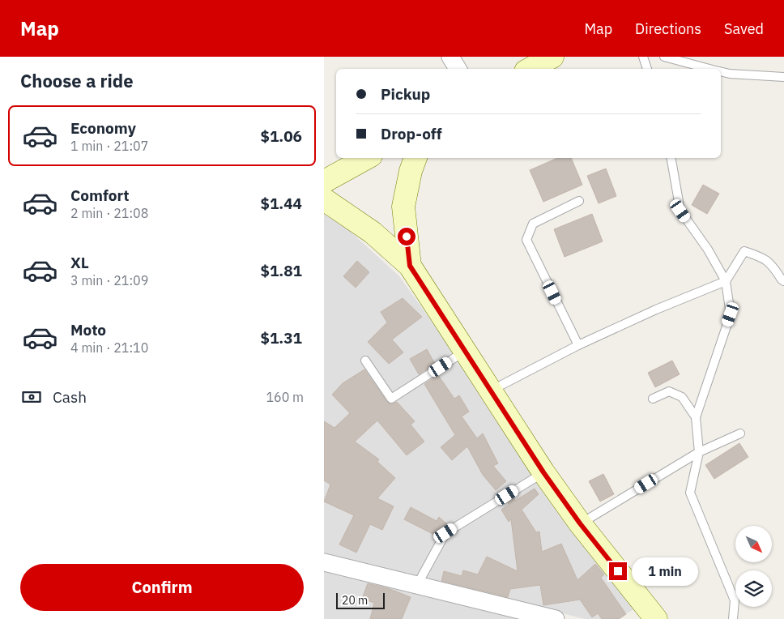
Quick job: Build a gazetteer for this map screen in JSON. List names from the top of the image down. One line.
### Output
{"scale_bar":"20 m","north":"bottom right","page":{"header":"Map","nav":["Map","Directions","Saved"],"heading":"Choose a ride","banner":["Pickup","Drop-off"],"list":[{"name":"Economy","note":"1 min · 21:07","value":"$1.06"},{"name":"Comfort","note":"2 min · 21:08","value":"$1.44"},{"name":"XL","note":"3 min · 21:09","value":"$1.81"},{"name":"Moto","note":"4 min · 21:10","value":"$1.31"}],"pay":["Cash","160 m"],"buttons":"Confirm","bubble":"1 min","scale":"20 m"}}
